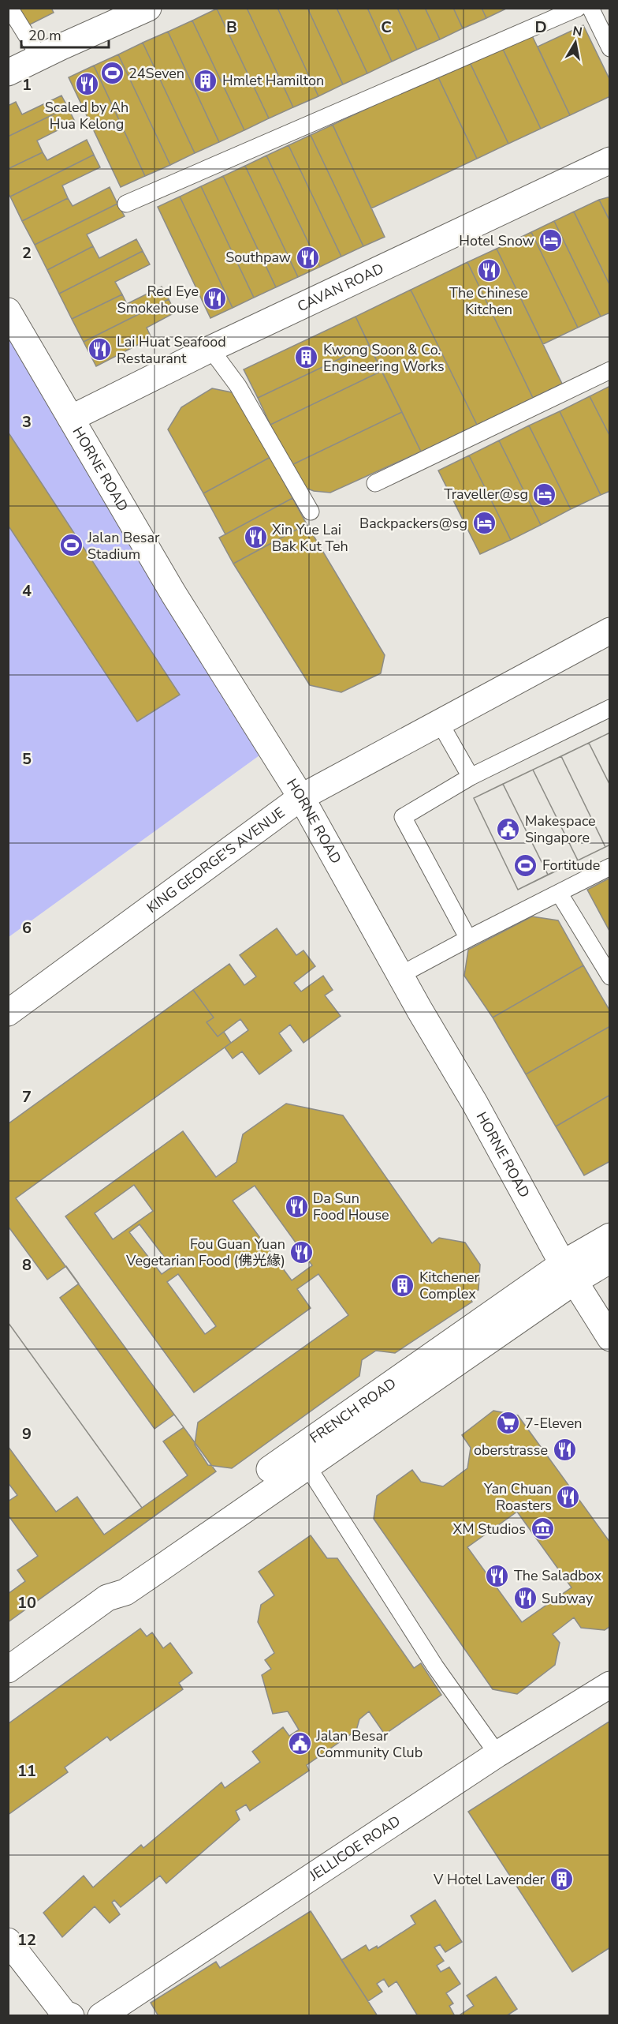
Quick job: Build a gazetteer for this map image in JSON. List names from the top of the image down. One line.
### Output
{"streets":{"street":["CAVAN ROAD","HORNE ROAD","KING GEORGE'S AVENUE","FRENCH ROAD","JELLICOE ROAD"]},"crossings":[["CAVAN ROAD","HORNE ROAD"],["HORNE ROAD","KING GEORGE'S AVENUE"],["HORNE ROAD","FRENCH ROAD"]],"places":{"sports":["24Seven","Jalan Besar Stadium","Fortitude"],"building":["Hmlet Hamilton","Kwong Soon & Co. Engineering Works","Kitchener Complex","V Hotel Lavender"],"restaurant":["Scaled by Ah Hua Kelong","Southpaw","The Chinese Kitchen","Red Eye Smokehouse","Lai Huat Seafood Restaurant","Xin Yue Lai Bak Kut Teh","Da Sun Food House","Fou Guan Yuan Vegetarian Food (佛光緣)","oberstrasse","Yan Chuan Roasters","The Saladbox","Subway"],"hotel":["Hotel Snow","Traveller@sg","Backpackers@sg"],"public building":["Makespace Singapore","Jalan Besar Community Club"],"supermarket":["7-Eleven"],"museum":["XM Studios"]},"scale_bar":"20 m","north":"top","grid":{"columns":["B","C","D"],"rows":["1","2","3","4","5","6","7","8","9","10","11","12"]}}
